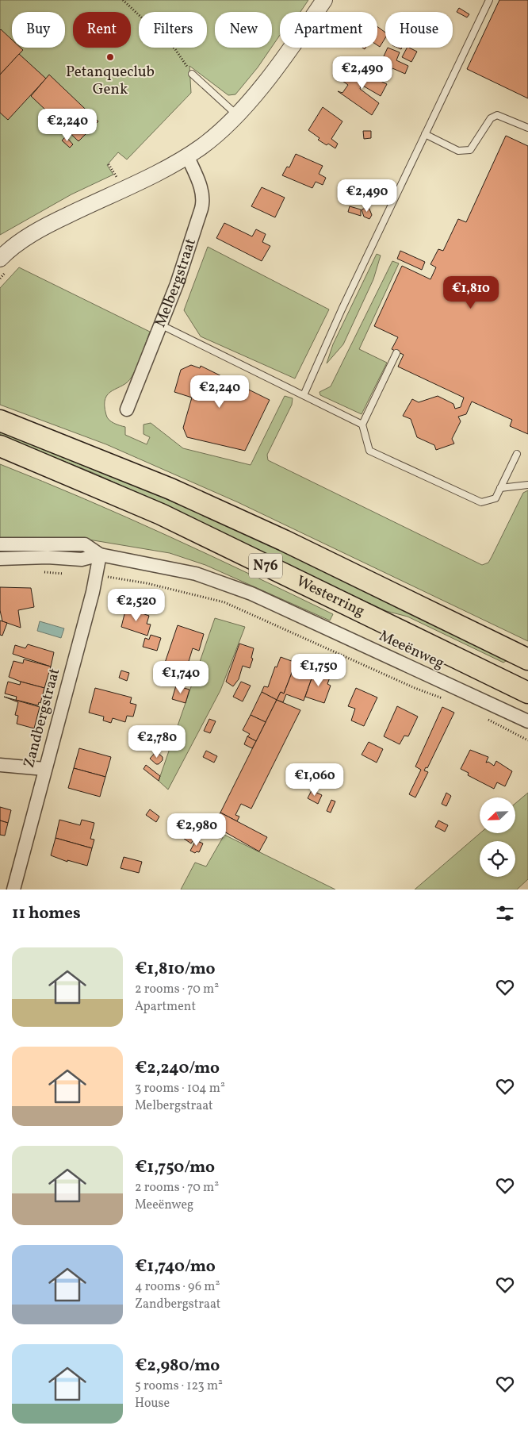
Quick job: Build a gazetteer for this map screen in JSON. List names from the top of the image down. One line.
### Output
{"streets":{"highway":["N76","Westerring"],"street":["Melbergstraat","Meeënweg","Zandbergstraat"]},"crossings":[["Meeënweg","Zandbergstraat"]],"places":["Petanqueclub Genk"],"north":"bottom left","page":{"chip":["Buy","Rent","Filters","New","Apartment","House"],"price":["€2,490","€2,240","€2,490","€1,810","€2,240","€2,520","€1,750","€1,740","€2,780","€1,060","€2,980"],"heading":"11 homes","list":[{"name":"€1,810/mo","note":"2 rooms · 70 m² · Apartment"},{"name":"€2,240/mo","note":"3 rooms · 104 m² · Melbergstraat"},{"name":"€1,750/mo","note":"2 rooms · 70 m² · Meeënweg"},{"name":"€1,740/mo","note":"4 rooms · 96 m² · Zandbergstraat"},{"name":"€2,980/mo","note":"5 rooms · 123 m² · House"}]}}
